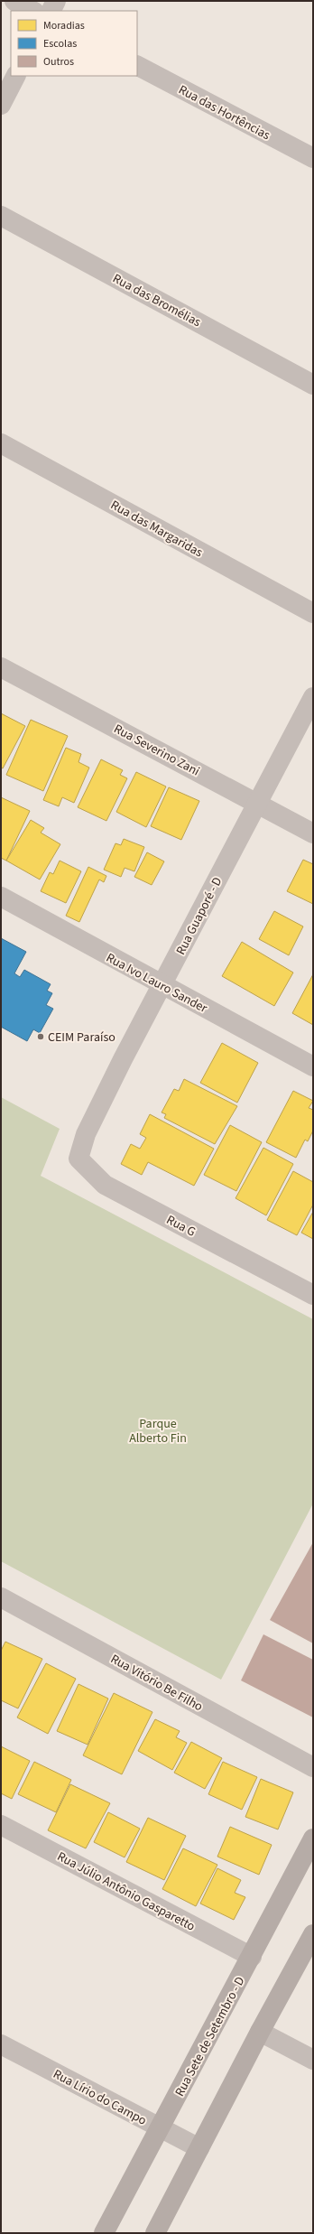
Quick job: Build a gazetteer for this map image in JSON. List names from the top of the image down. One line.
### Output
{"streets":{"street":["Rua das Hortências","Rua das Bromélias","Rua das Margaridas","Rua Severino Zani","Rua Guaporé - D","Rua Ivo Lauro Sander","Rua G","Rua Vitório Be Filho","Rua Júlio Antônio Gasparetto","Rua Sete de Setembro - D","Rua Lírio do Campo"]},"crossings":[["Rua Severino Zani","Rua Guaporé - D"],["Rua Guaporé - D","Rua Ivo Lauro Sander"],["Rua Guaporé - D","Rua G"],["Rua Júlio Antônio Gasparetto","Rua Sete de Setembro - D"],["Rua Sete de Setembro - D","Rua Lírio do Campo"]],"parks":["Parque Alberto Fin"],"places":["CEIM Paraíso"],"legend":["Moradias","Escolas","Outros"]}
